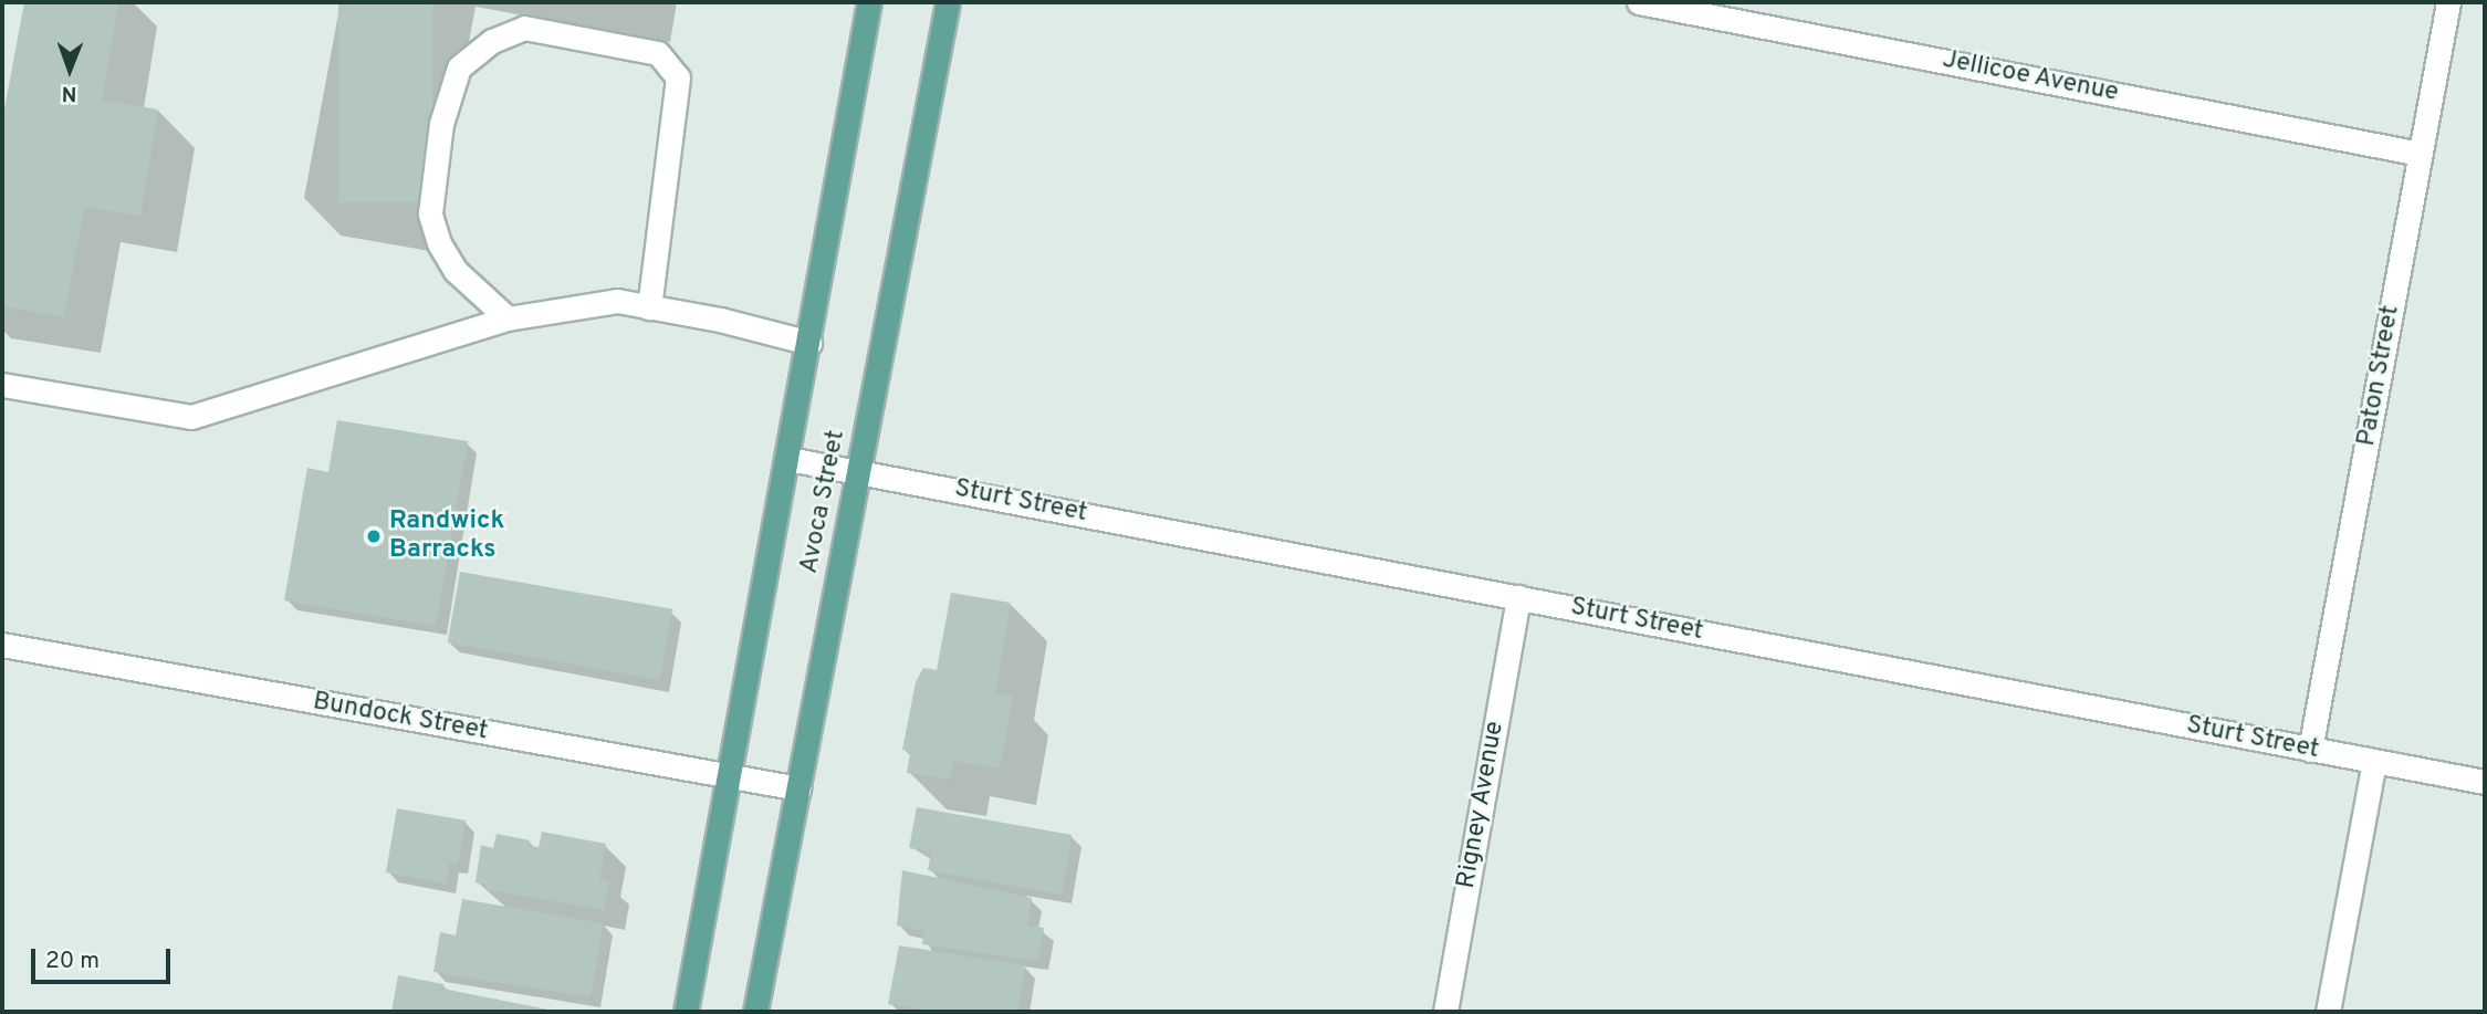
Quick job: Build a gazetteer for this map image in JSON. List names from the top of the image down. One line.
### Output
{"streets":{"main road":["Avoca Street"],"street":["Jellicoe Avenue","Paton Street","Sturt Street","Bundock Street","Rigney Avenue"]},"crossings":[["Jellicoe Avenue","Paton Street"],["Paton Street","Sturt Street"],["Avoca Street","Sturt Street"],["Avoca Street","Bundock Street"],["Sturt Street","Rigney Avenue"]],"places":["Randwick Barracks"],"scale_bar":"20 m","north":"bottom"}
